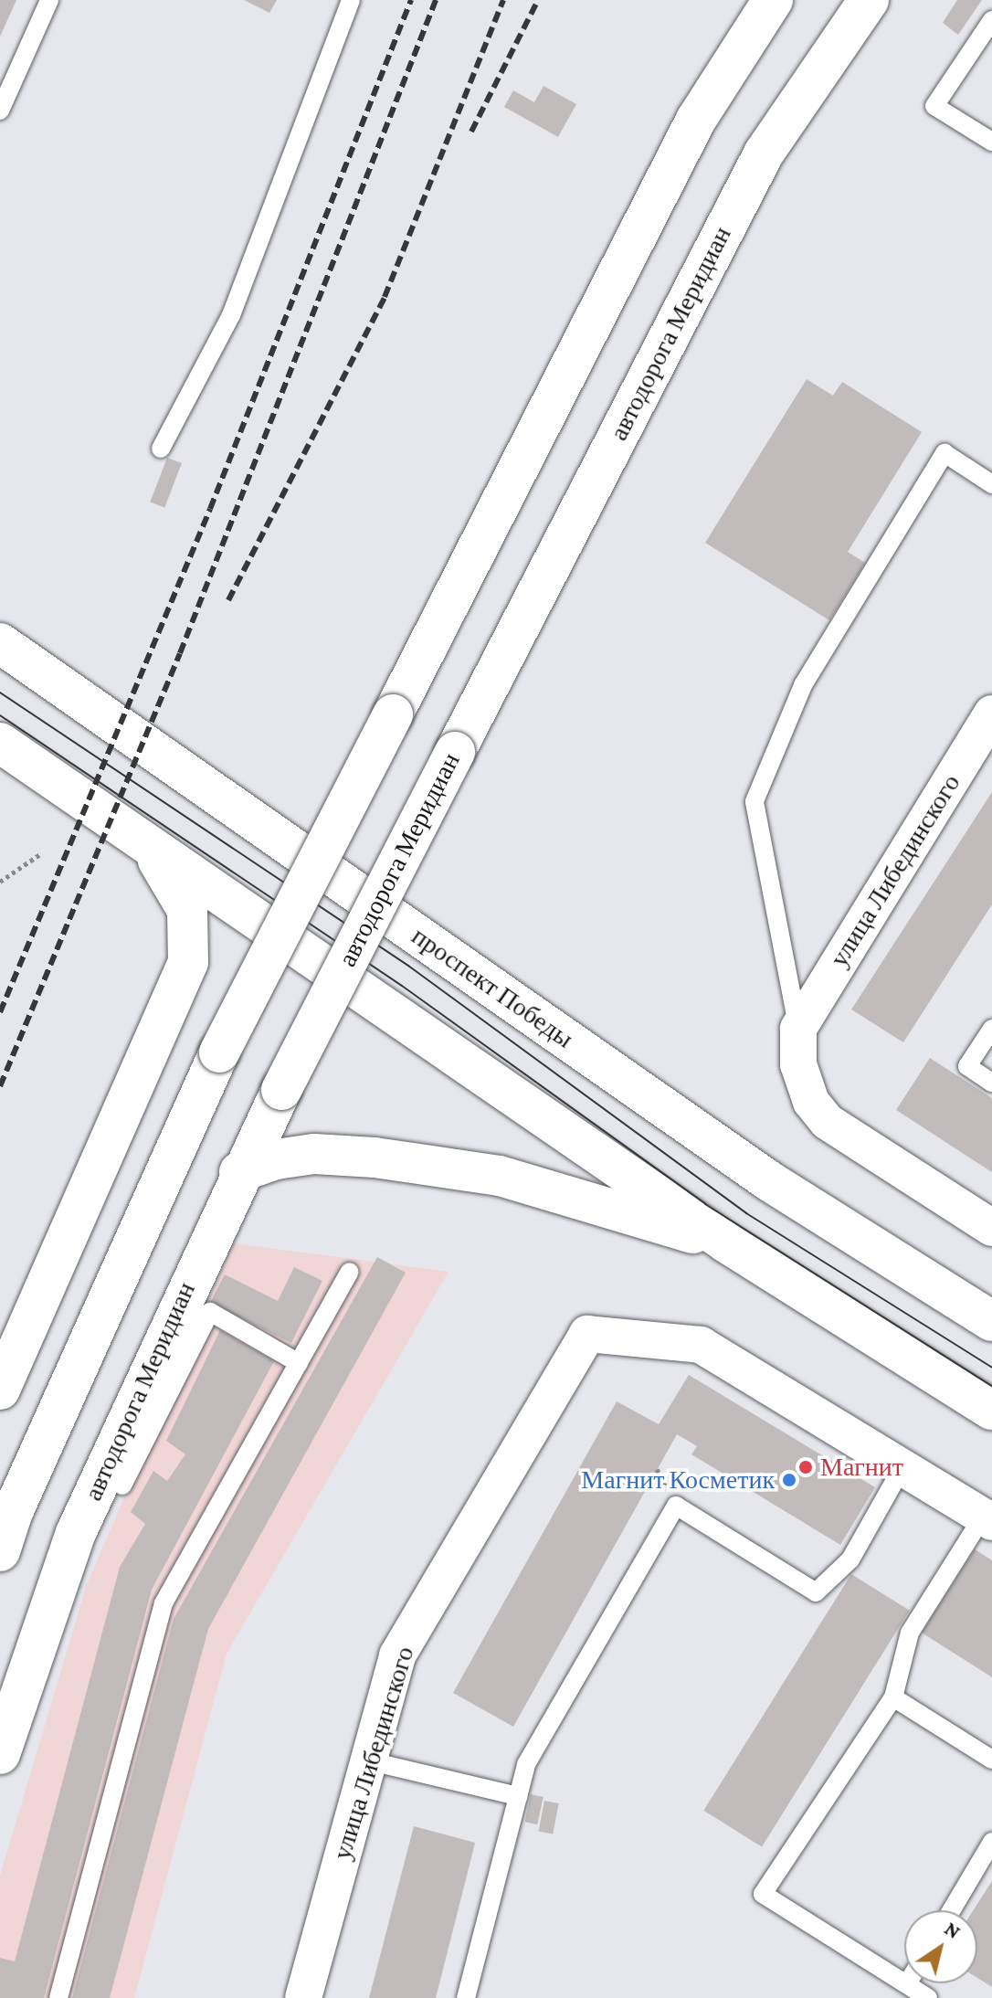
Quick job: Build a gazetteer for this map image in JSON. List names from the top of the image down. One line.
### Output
{"streets":{"main road":["автодорога Меридиан","проспект Победы"],"street":["улица Либединского"]},"places":["Магнит","Магнит Косметик"],"north":"top right"}
